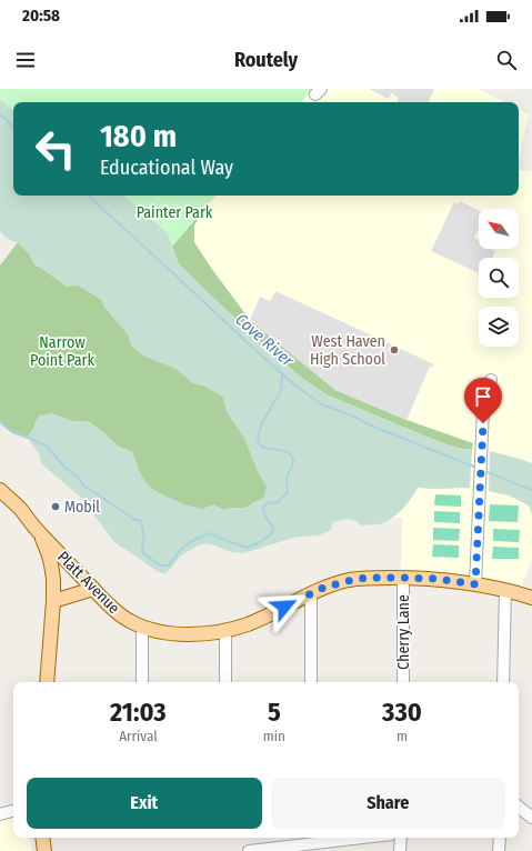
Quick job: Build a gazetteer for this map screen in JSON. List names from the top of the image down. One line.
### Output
{"streets":{"main road":["Platt Avenue"],"street":["Cherry Lane"]},"crossings":[["Platt Avenue","Cherry Lane"]],"water":["Cove River"],"parks":["Painter Park","Narrow Point Park"],"places":["West Haven High School","Mobil"],"north":"top left","page":{"status":"20:58","header":"Routely","turn":["180 m","Educational Way"],"eta":["21:03","Arrival","5","min","330","m"],"buttons":["Exit","Share"]}}
